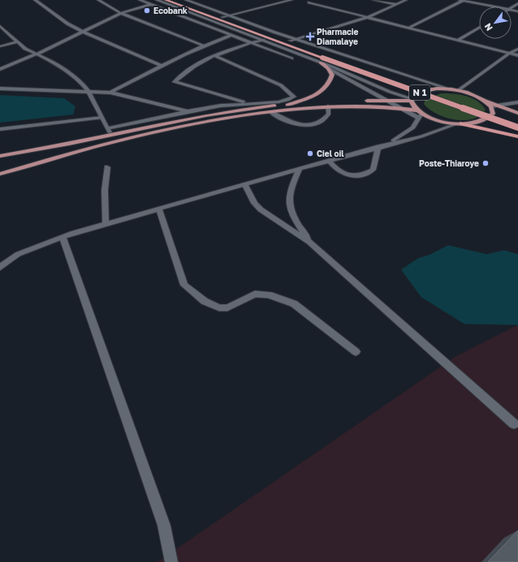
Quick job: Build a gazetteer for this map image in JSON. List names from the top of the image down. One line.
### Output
{"streets":{"highway":["N 1"]},"places":{"other":["Ecobank","Ciel oil","Poste-Thiaroye"],"health":["Pharmacie Diamalaye"]},"north":"bottom left"}
